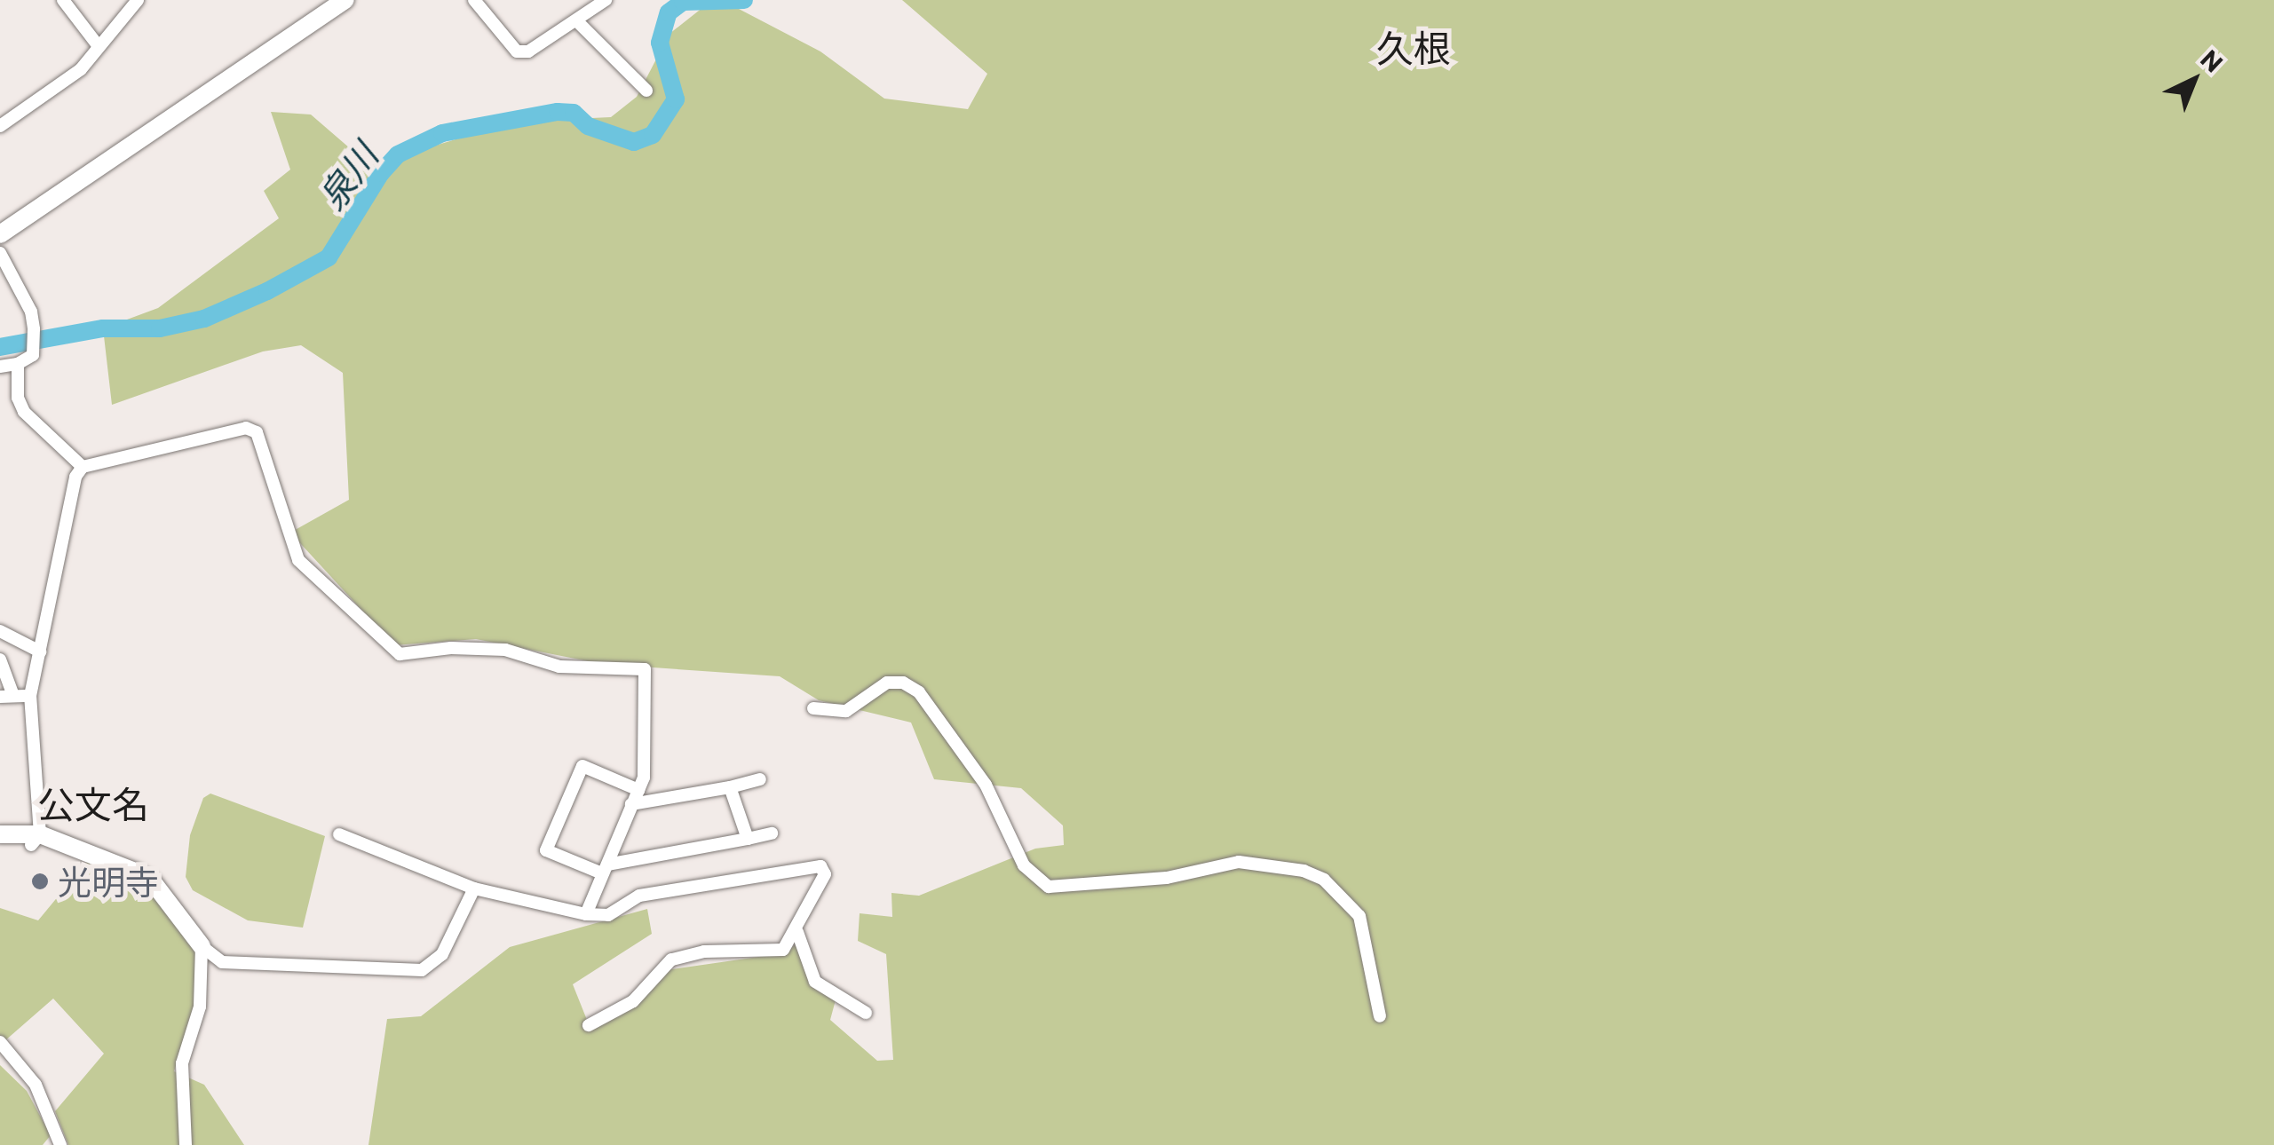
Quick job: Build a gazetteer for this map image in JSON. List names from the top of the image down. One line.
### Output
{"districts":["久根","公文名"],"water":["泉川"],"places":["光明寺"],"north":"top right"}
